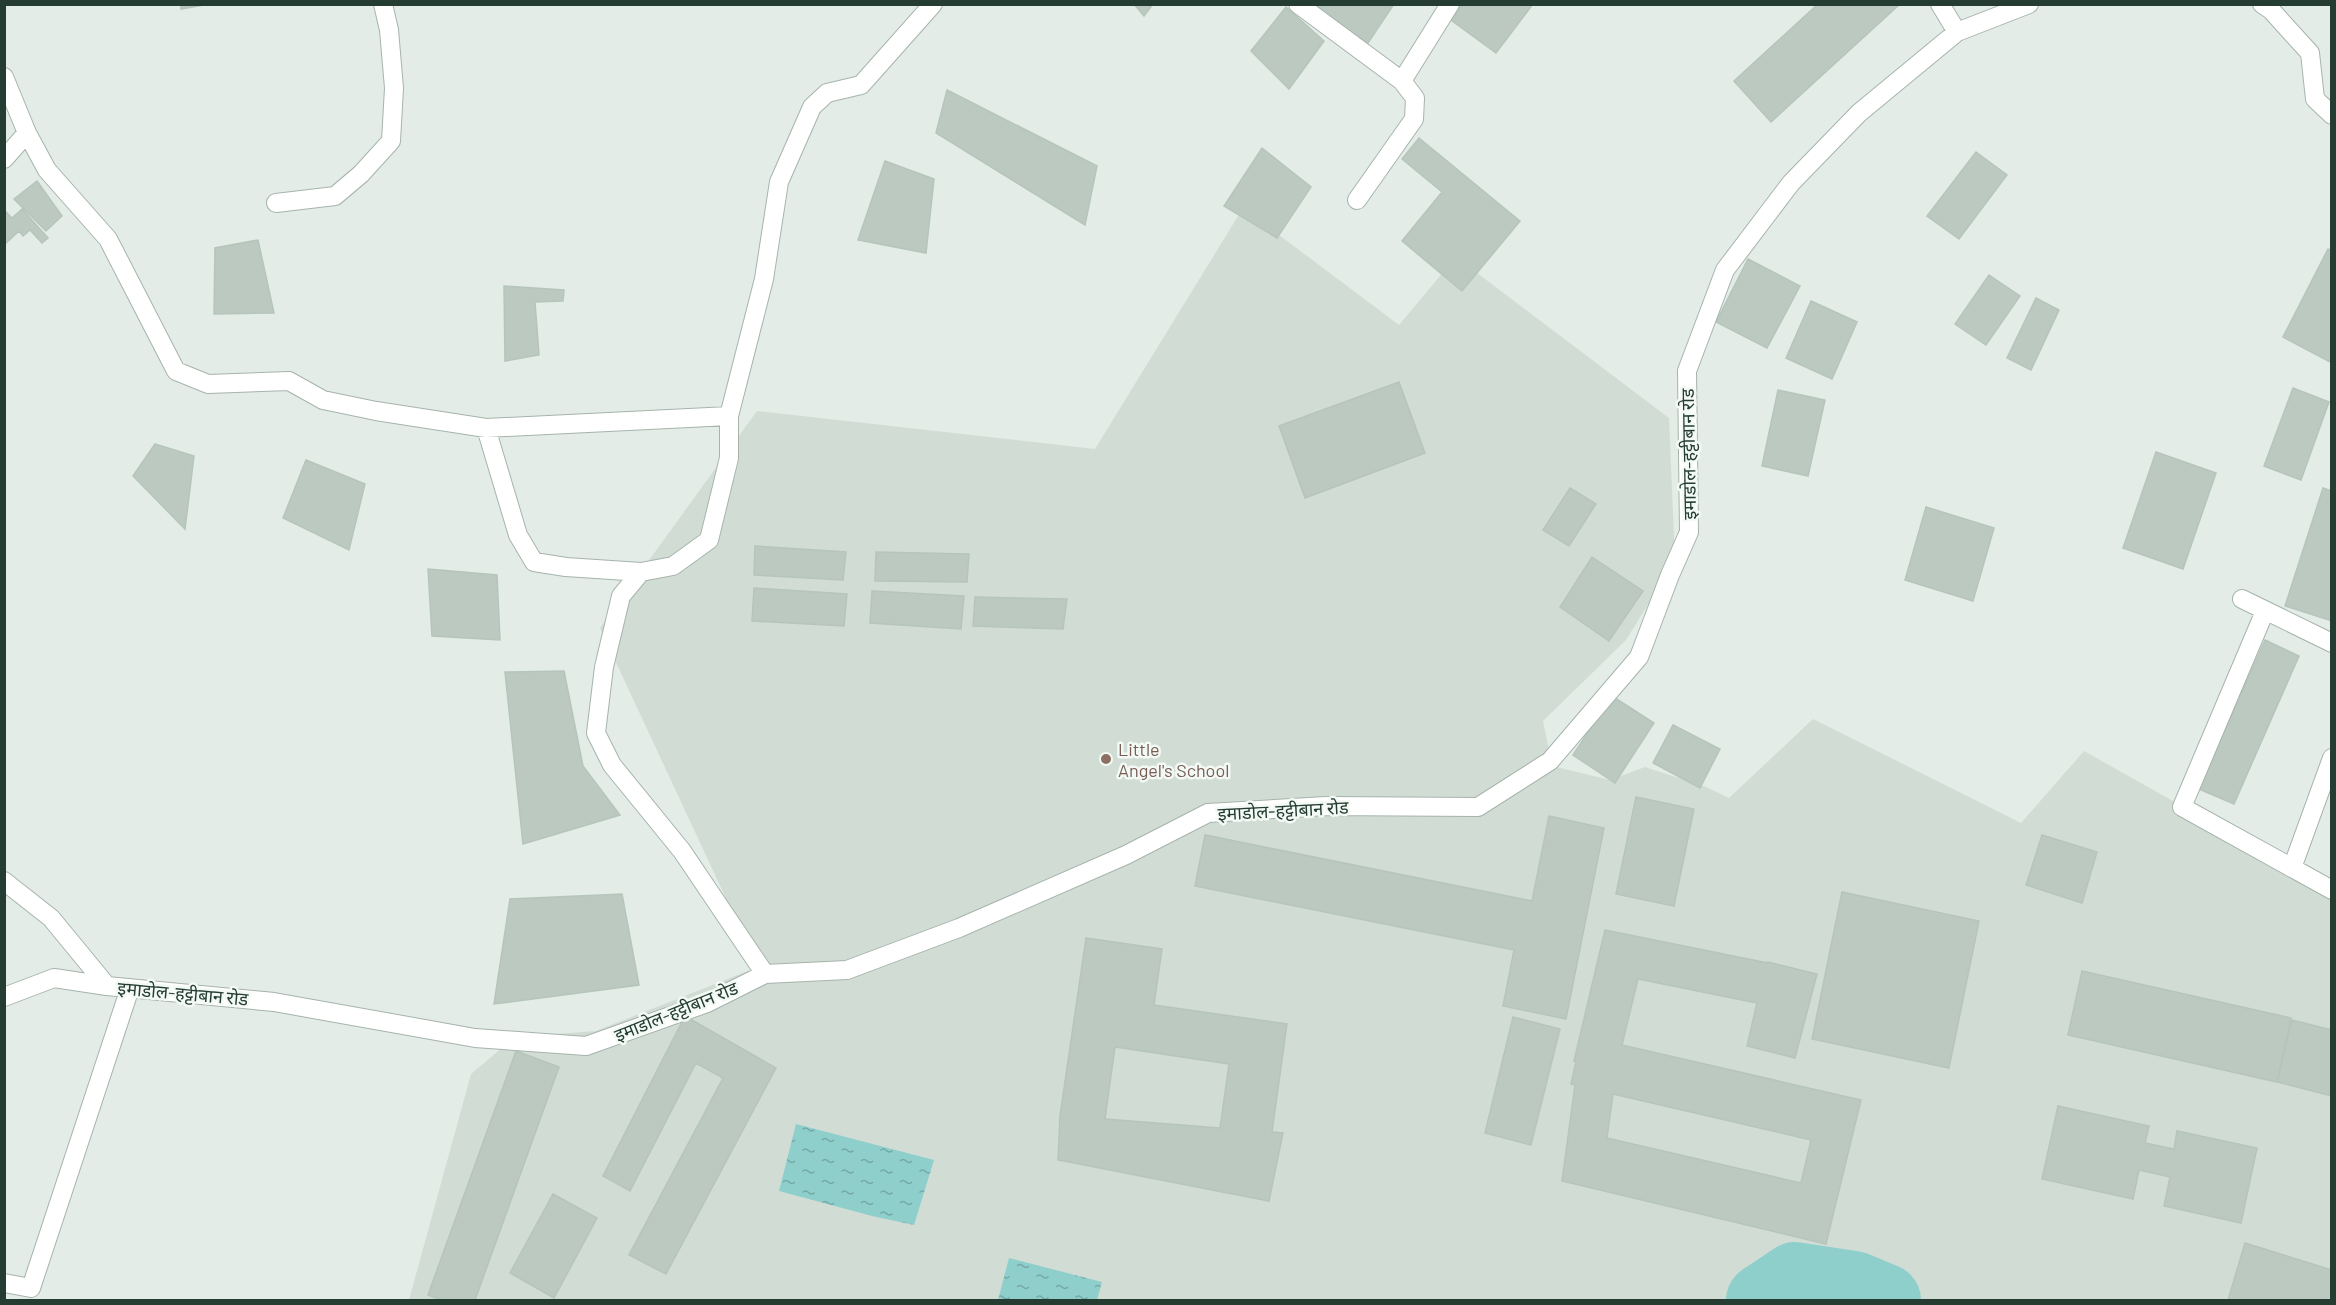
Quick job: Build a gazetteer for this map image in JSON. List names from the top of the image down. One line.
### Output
{"streets":{"street":["इमाडोल-हट्टीबान रोड"]},"places":["Little Angel's School"]}
